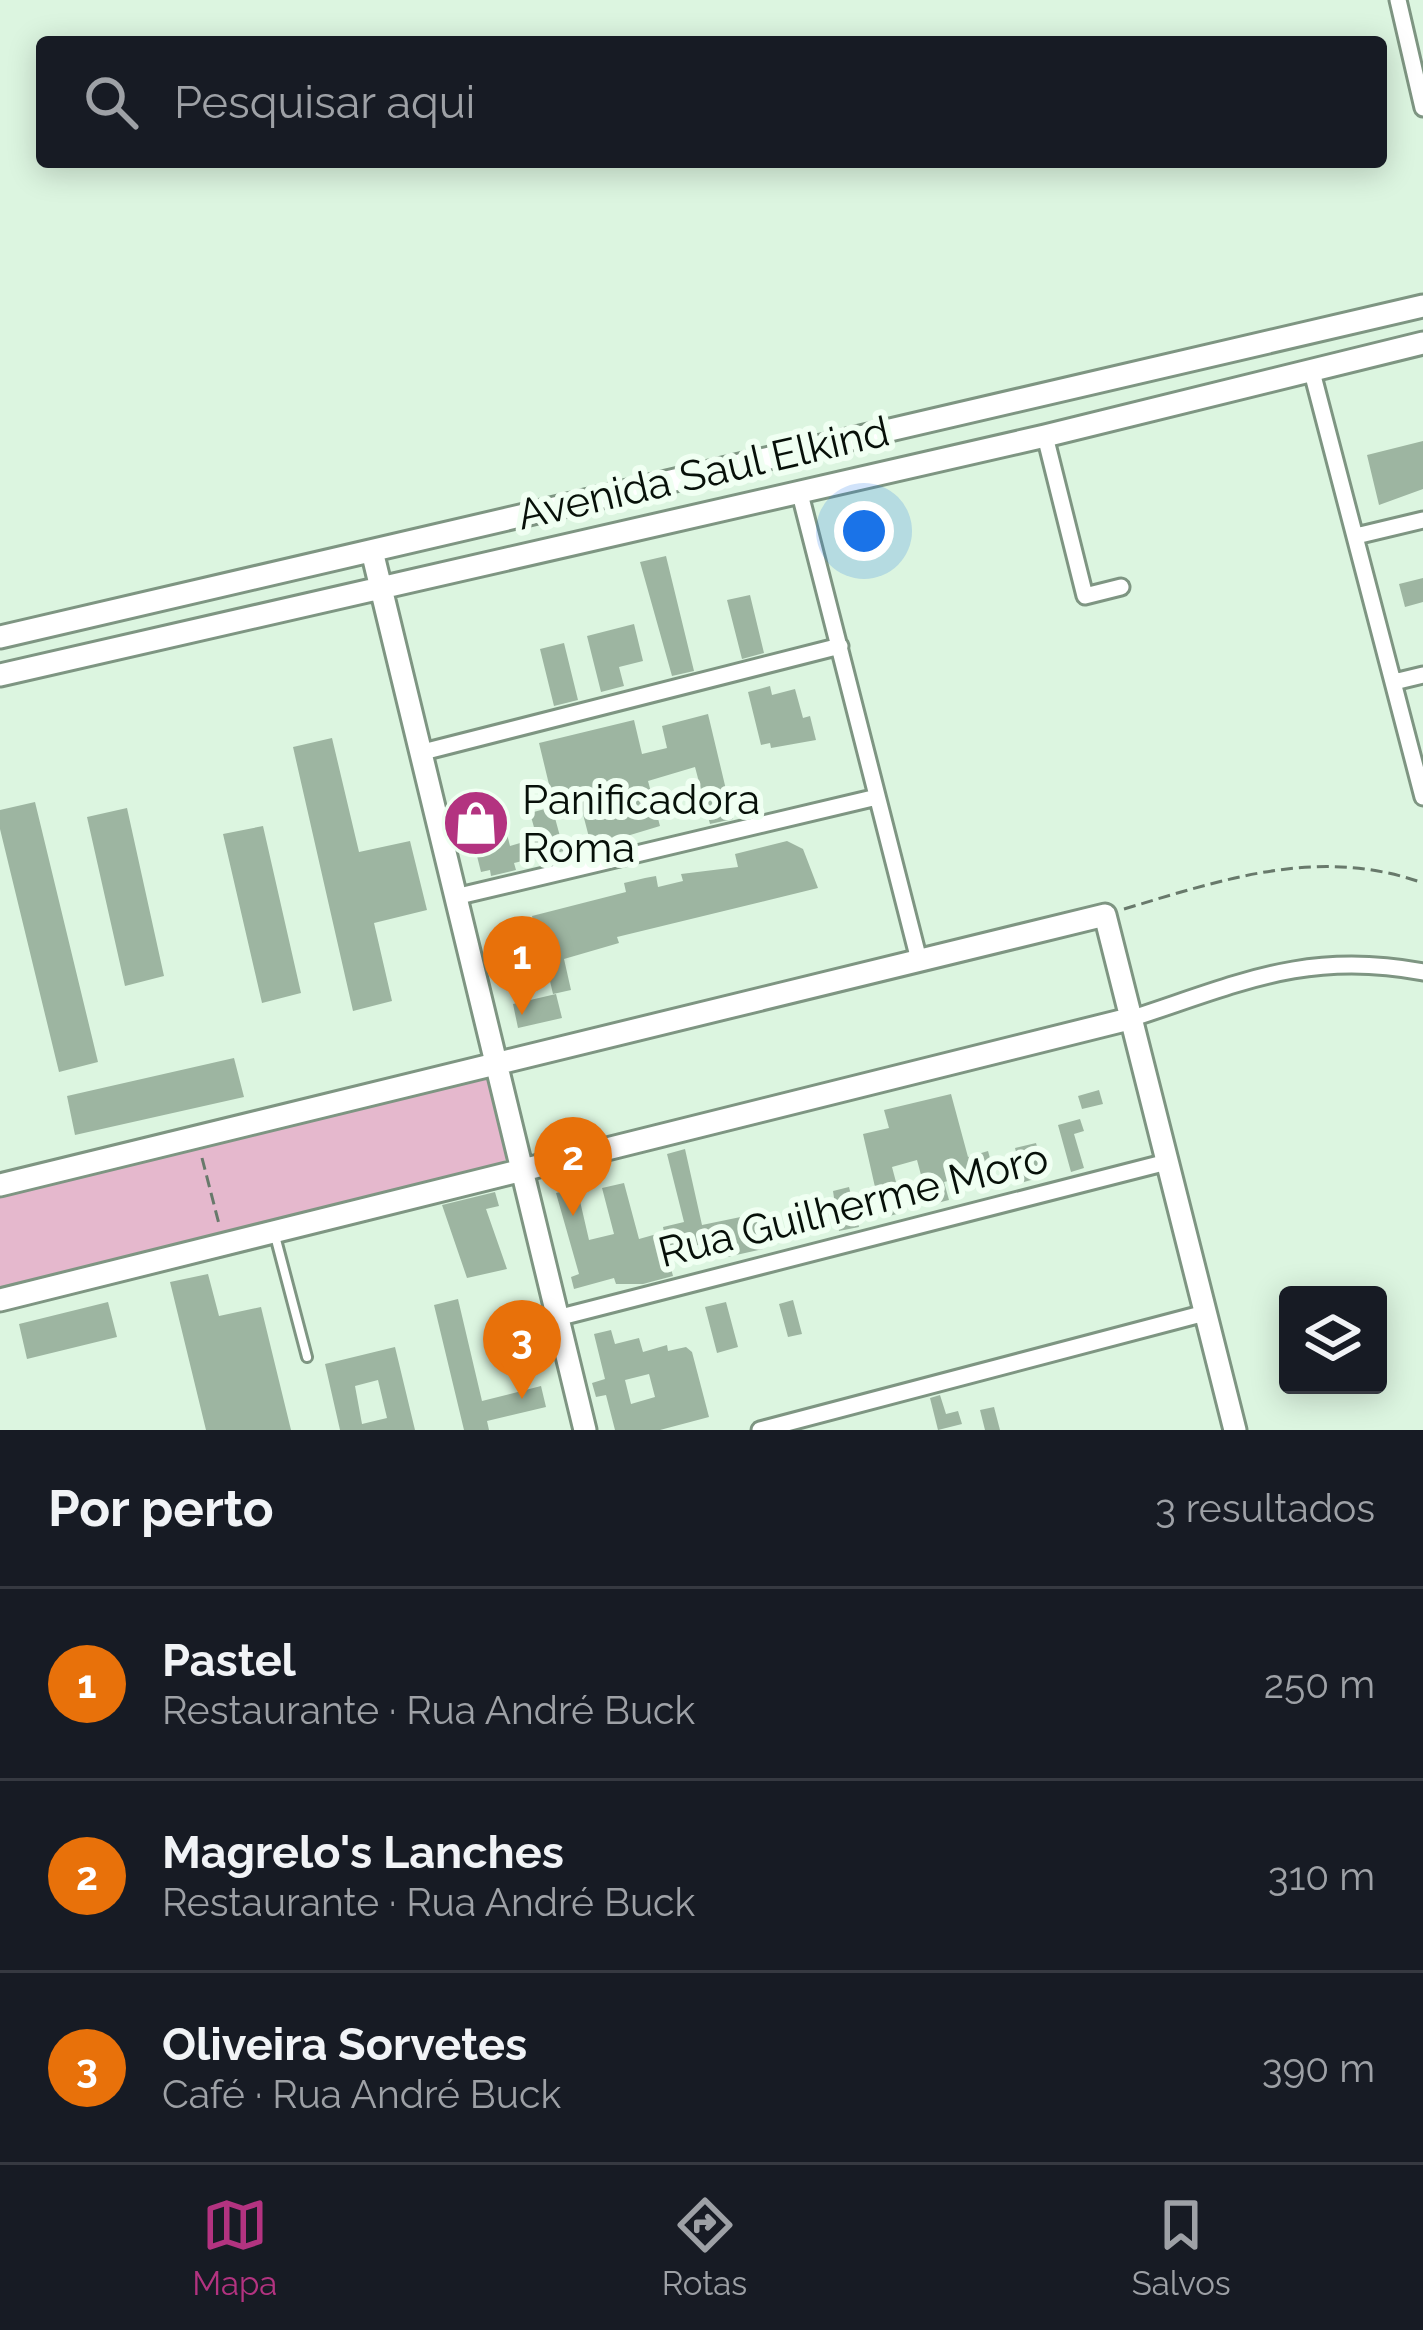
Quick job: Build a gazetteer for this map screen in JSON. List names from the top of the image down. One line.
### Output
{"streets":{"street":["Avenida Saul Elkind","Rua Guilherme Moro"]},"places":{"shop":["Panificadora Roma"]},"page":{"search":"Pesquisar aqui","pins":["1","2","3"],"heading":["Por perto","3 resultados"],"list":[{"mark":"1","name":"Pastel","note":"Restaurante · Rua André Buck","value":"250 m"},{"mark":"2","name":"Magrelo's Lanches","note":"Restaurante · Rua André Buck","value":"310 m"},{"mark":"3","name":"Oliveira Sorvetes","note":"Café · Rua André Buck","value":"390 m"}],"nav":["Mapa","Rotas","Salvos"]}}
